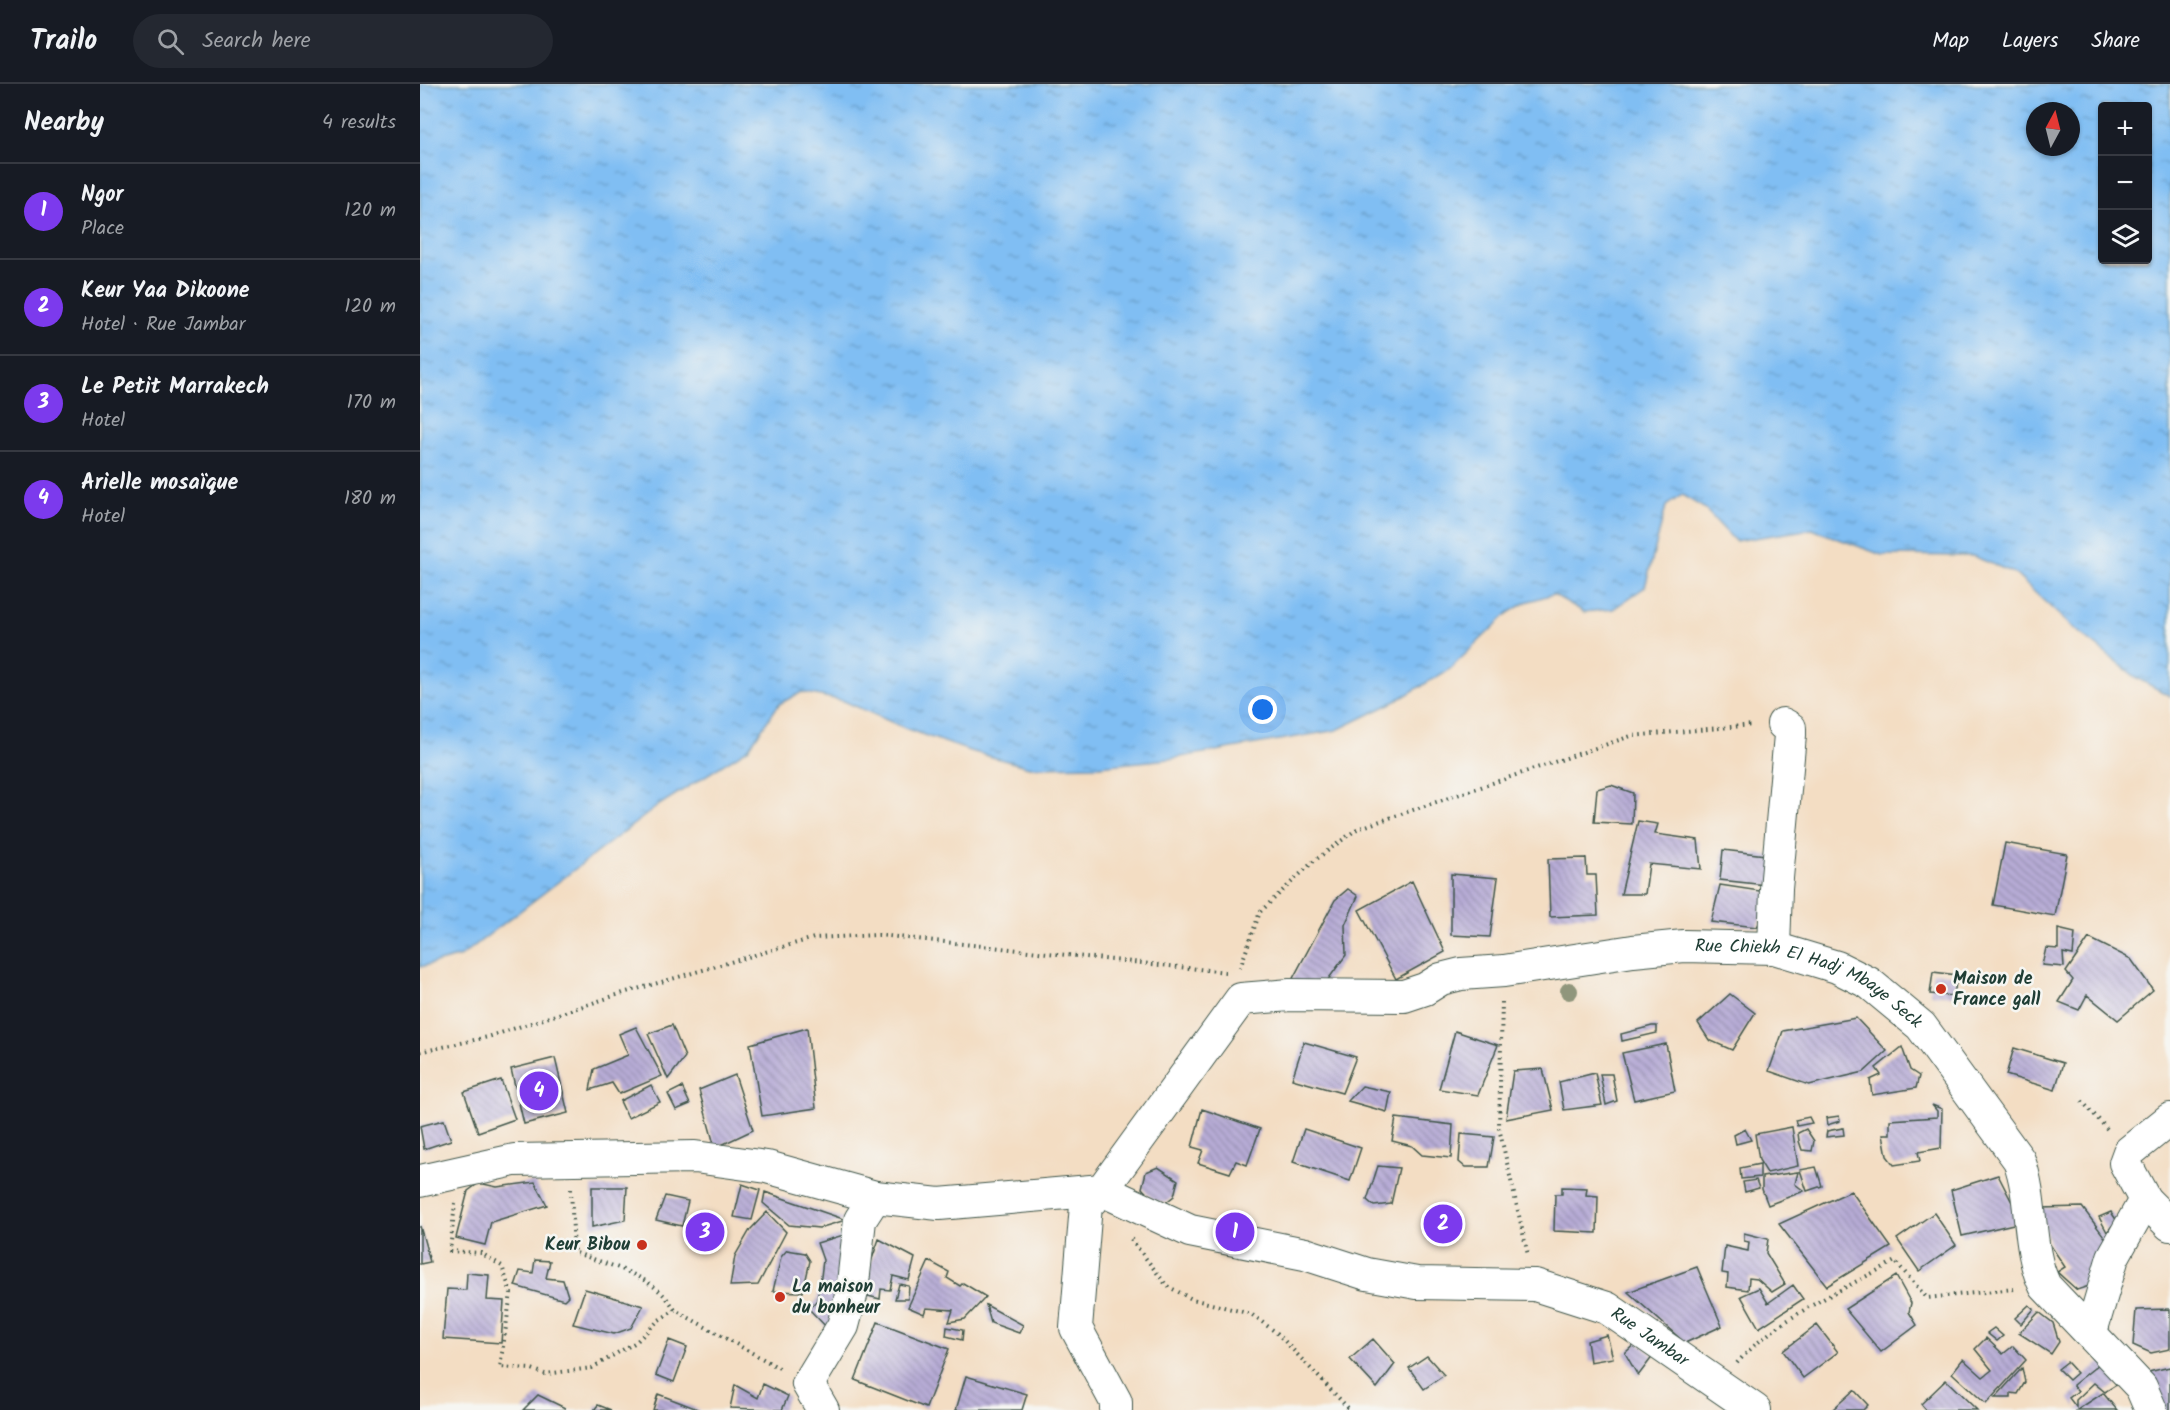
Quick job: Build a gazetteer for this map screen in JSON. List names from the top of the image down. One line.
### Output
{"streets":{"street":["Rue Chiekh El Hadj Mbaye Seck","Rue Jambar"]},"crossings":[["Rue Chiekh El Hadj Mbaye Seck","Rue Jambar"]],"places":["Maison de France gall","Keur Bibou","La maison du bonheur"],"north":"top","page":{"header":"Trailo","search":"Search here","nav":["Map","Layers","Share"],"heading":["Nearby","4 results"],"map_buttons":["+","−"],"list":[{"mark":"1","name":"Ngor","note":"Place","value":"120 m"},{"mark":"2","name":"Keur Yaa Dikoone","note":"Hotel · Rue Jambar","value":"120 m"},{"mark":"3","name":"Le Petit Marrakech","note":"Hotel","value":"170 m"},{"mark":"4","name":"Arielle mosaïque","note":"Hotel","value":"180 m"}],"pins":["4","2","1","3"]}}
